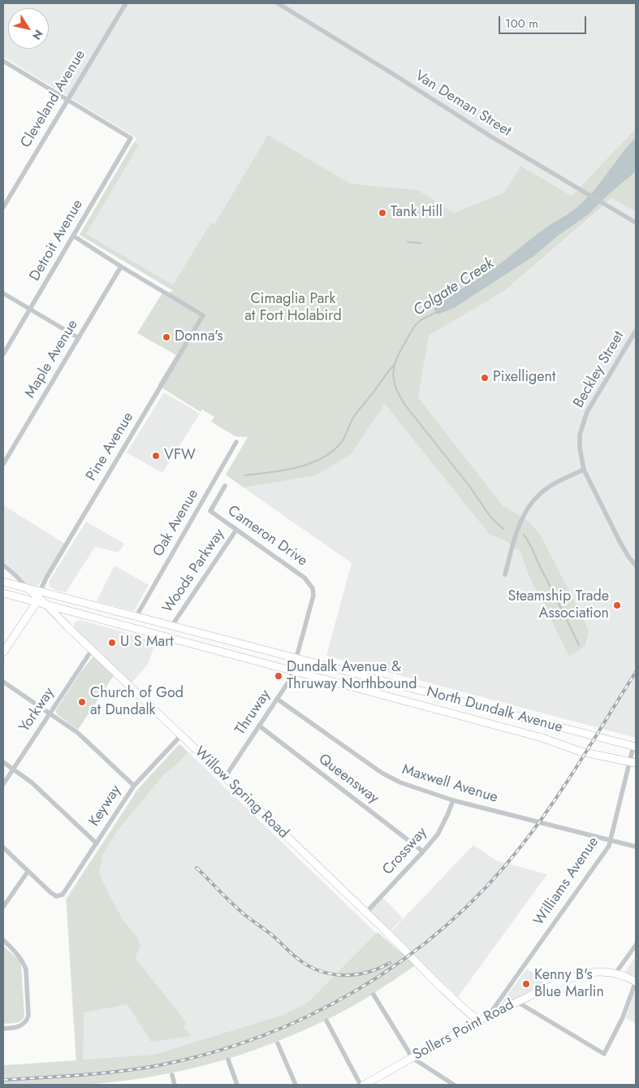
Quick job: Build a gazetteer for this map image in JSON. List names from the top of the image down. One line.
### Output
{"streets":{"main road":["North Dundalk Avenue","Willow Spring Road","Sollers Point Road"],"street":["Cleveland Avenue","Van Deman Street","Detroit Avenue","Maple Avenue","Beckley Street","Pine Avenue","Oak Avenue","Cameron Drive","Woods Parkway","Yorkway","Thruway","Queensway","Maxwell Avenue","Keyway","Crossway","Williams Avenue"]},"crossings":[["Cleveland Avenue","Detroit Avenue"],["Maple Avenue","Pine Avenue"],["Pine Avenue","North Dundalk Avenue"],["Oak Avenue","North Dundalk Avenue"],["Cameron Drive","Woods Parkway"],["Cameron Drive","North Dundalk Avenue"],["Cameron Drive","Thruway"],["Woods Parkway","North Dundalk Avenue"],["Yorkway","Willow Spring Road"],["North Dundalk Avenue","Thruway"],["North Dundalk Avenue","Willow Spring Road"],["North Dundalk Avenue","Williams Avenue"],["Thruway","Queensway"],["Thruway","Maxwell Avenue"],["Thruway","Willow Spring Road"],["Queensway","Crossway"],["Maxwell Avenue","Crossway"],["Maxwell Avenue","Williams Avenue"],["Willow Spring Road","Keyway"],["Willow Spring Road","Crossway"],["Willow Spring Road","Sollers Point Road"],["Williams Avenue","Sollers Point Road"]],"water":["Colgate Creek"],"parks":["Cimaglia Park at Fort Holabird"],"places":["Tank Hill","Donna's","Pixelligent","VFW","Steamship Trade Association","U S Mart","Dundalk Avenue & Thruway Northbound","Church of God at Dundalk","Kenny B's Blue Marlin"],"scale_bar":"100 m","north":"bottom right"}
